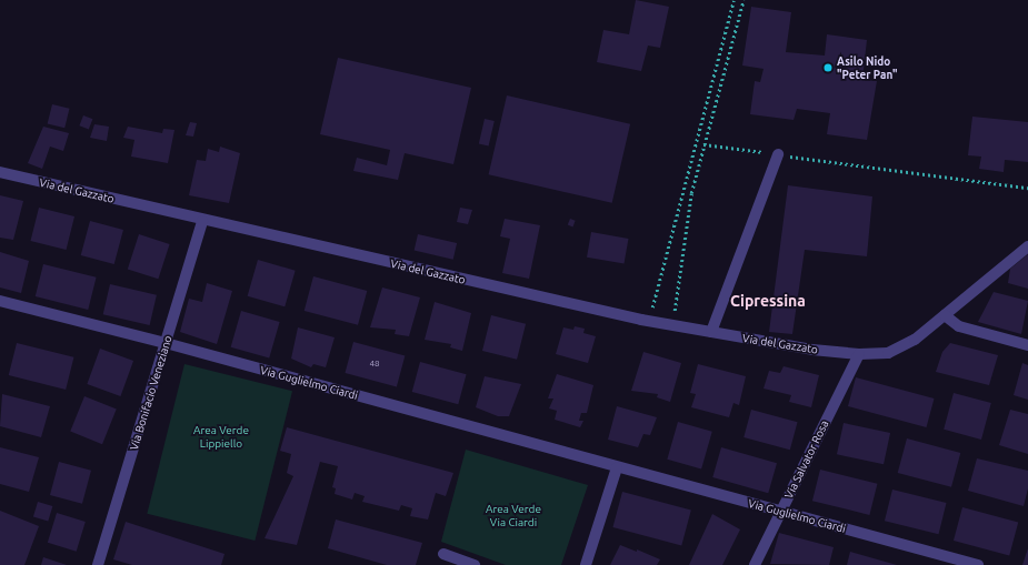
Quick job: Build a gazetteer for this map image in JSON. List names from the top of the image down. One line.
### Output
{"streets":{"street":["Via del Gazzato","Via Guglielmo Ciardi","Via Bonifacio Veneziano","Via Salvator Rosa"]},"crossings":[["Via del Gazzato","Via Bonifacio Veneziano"],["Via del Gazzato","Via Salvator Rosa"],["Via Guglielmo Ciardi","Via Bonifacio Veneziano"],["Via Guglielmo Ciardi","Via Salvator Rosa"]],"districts":["Cipressina"],"parks":["Area Verde Lippiello","Area Verde Via Ciardi"],"places":["Asilo Nido \"Peter Pan\""],"house_numbers":["48"]}
